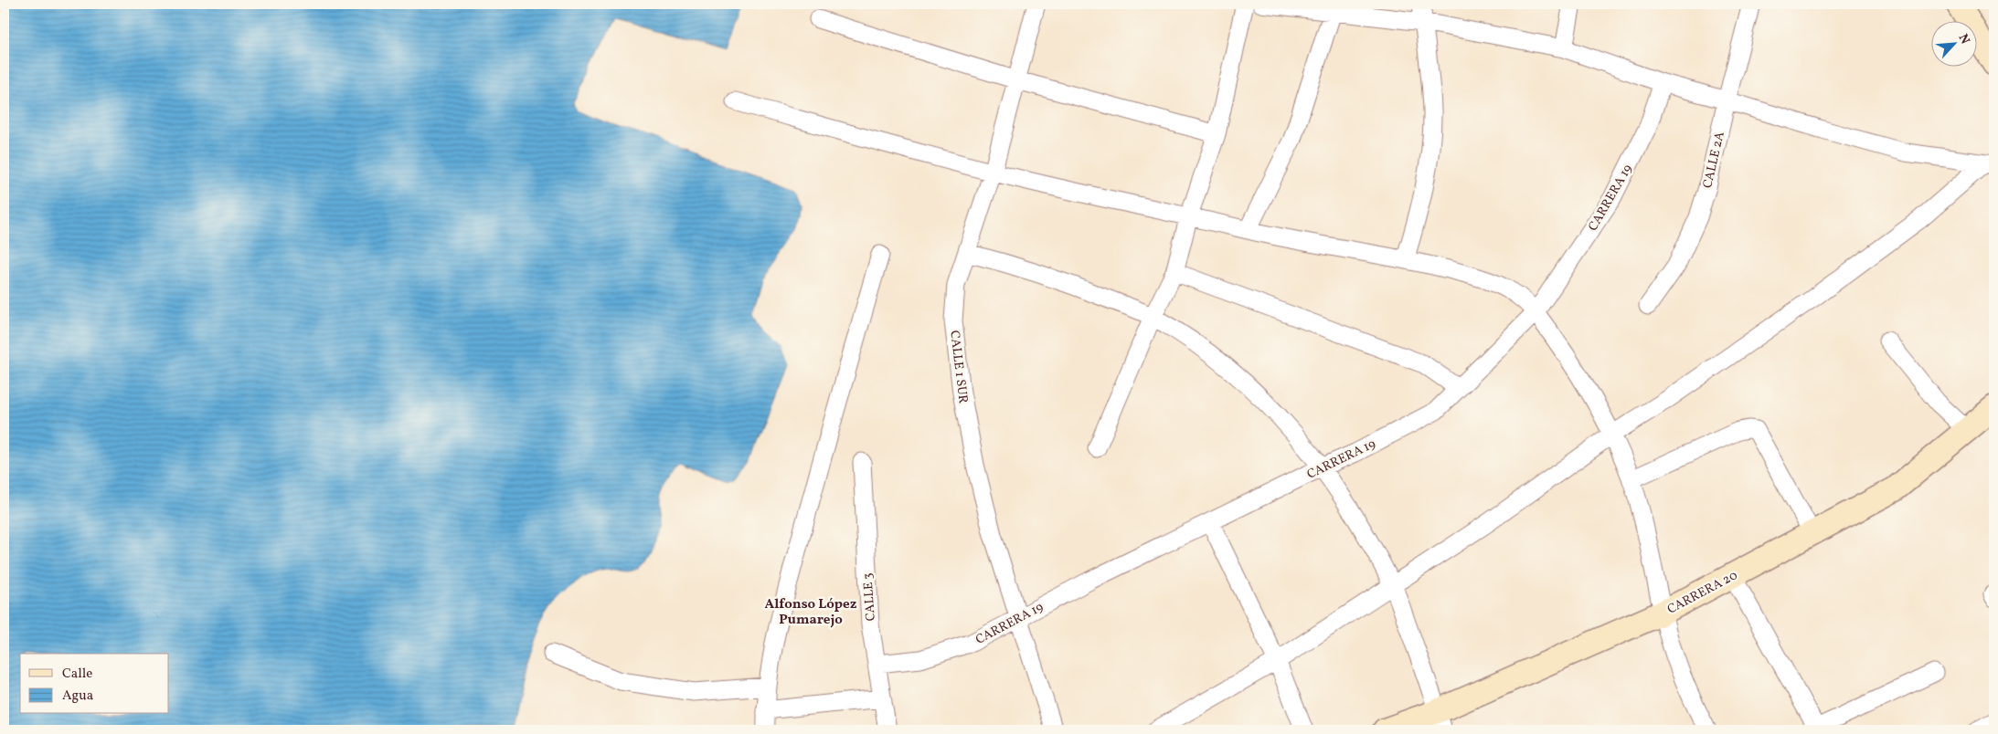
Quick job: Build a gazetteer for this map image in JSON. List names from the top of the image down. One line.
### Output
{"streets":{"street":["CALLE 2A","CARRERA 19","CALLE 1 SUR","CARRERA 20","CALLE 3"]},"crossings":[["CARRERA 19","CALLE 1 SUR"],["CARRERA 19","CALLE 3"]],"districts":["Alfonso López Pumarejo"],"legend":["Calle","Agua"],"north":"top right"}
